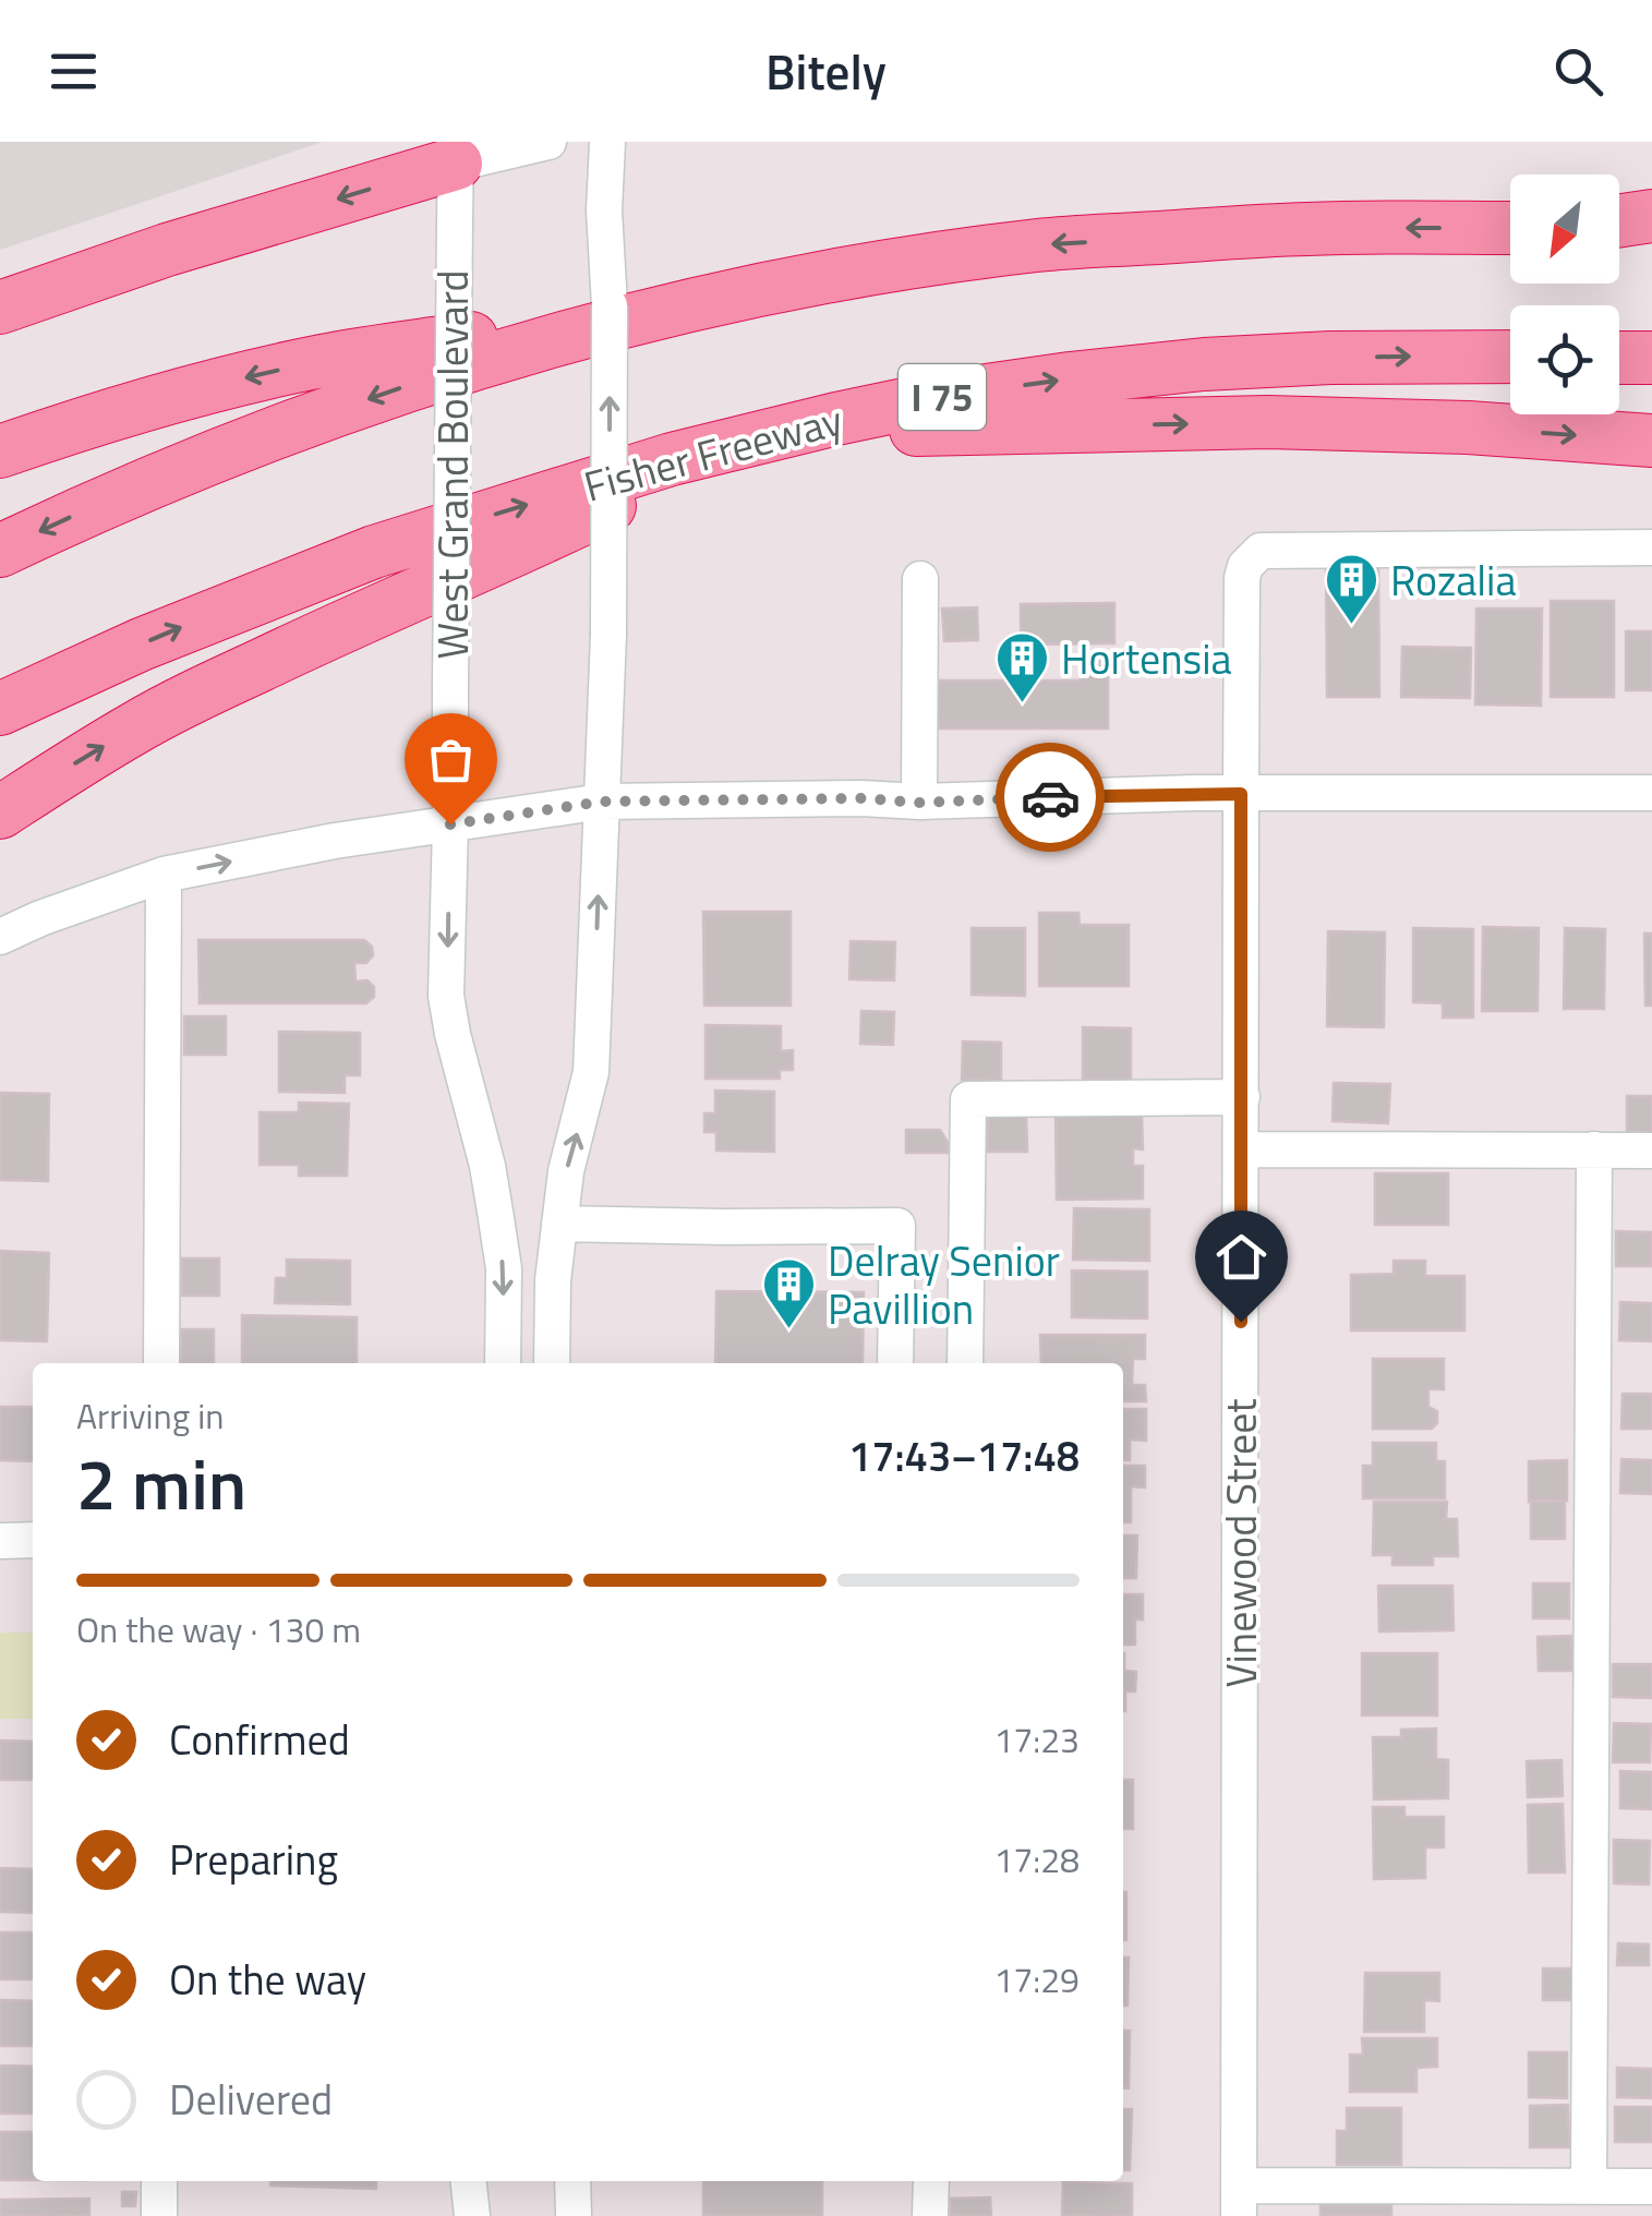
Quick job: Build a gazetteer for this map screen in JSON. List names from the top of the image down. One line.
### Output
{"streets":{"highway":["I 75","Fisher Freeway"],"street":["West Grand Boulevard","Vinewood Street"]},"places":{"building":["Rozalia","Hortensia","Delray Senior Pavillion"]},"north":"bottom left","page":{"header":"Bitely","heading":["2 min","Arriving in","17:43–17:48"],"bar":"On the way · 130 m","list":[["Confirmed","17:23"],["Preparing","17:28"],["On the way","17:29"],"Delivered"]}}
